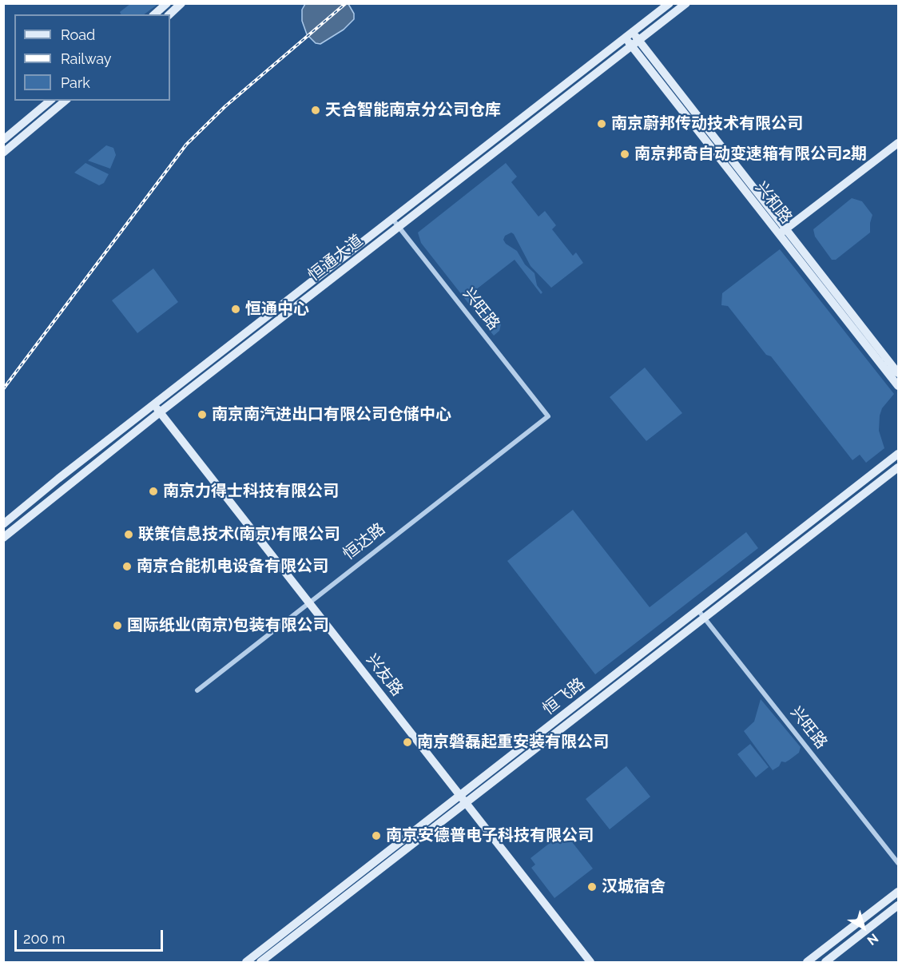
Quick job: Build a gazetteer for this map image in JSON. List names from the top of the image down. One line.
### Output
{"streets":{"main road":["兴和路","恒通大道","兴友路","恒飞路"],"street":["兴旺路","恒达路"]},"crossings":[["兴和路","恒通大道"],["恒通大道","兴旺路"],["恒通大道","兴友路"],["兴旺路","恒达路"],["兴旺路","恒飞路"],["恒达路","兴友路"],["兴友路","恒飞路"]],"places":["天合智能南京分公司仓库","南京蔚邦传动技术有限公司","南京邦奇自动变速箱有限公司2期","恒通中心","南京南汽进出口有限公司仓储中心","南京力得士科技有限公司","联策信息技术(南京)有限公司","南京合能机电设备有限公司","国际纸业(南京)包装有限公司","南京磐磊起重安装有限公司","南京安德普电子科技有限公司","汉城宿舍"],"legend":["Road","Railway","Park"],"scale_bar":"200 m","north":"bottom right"}
